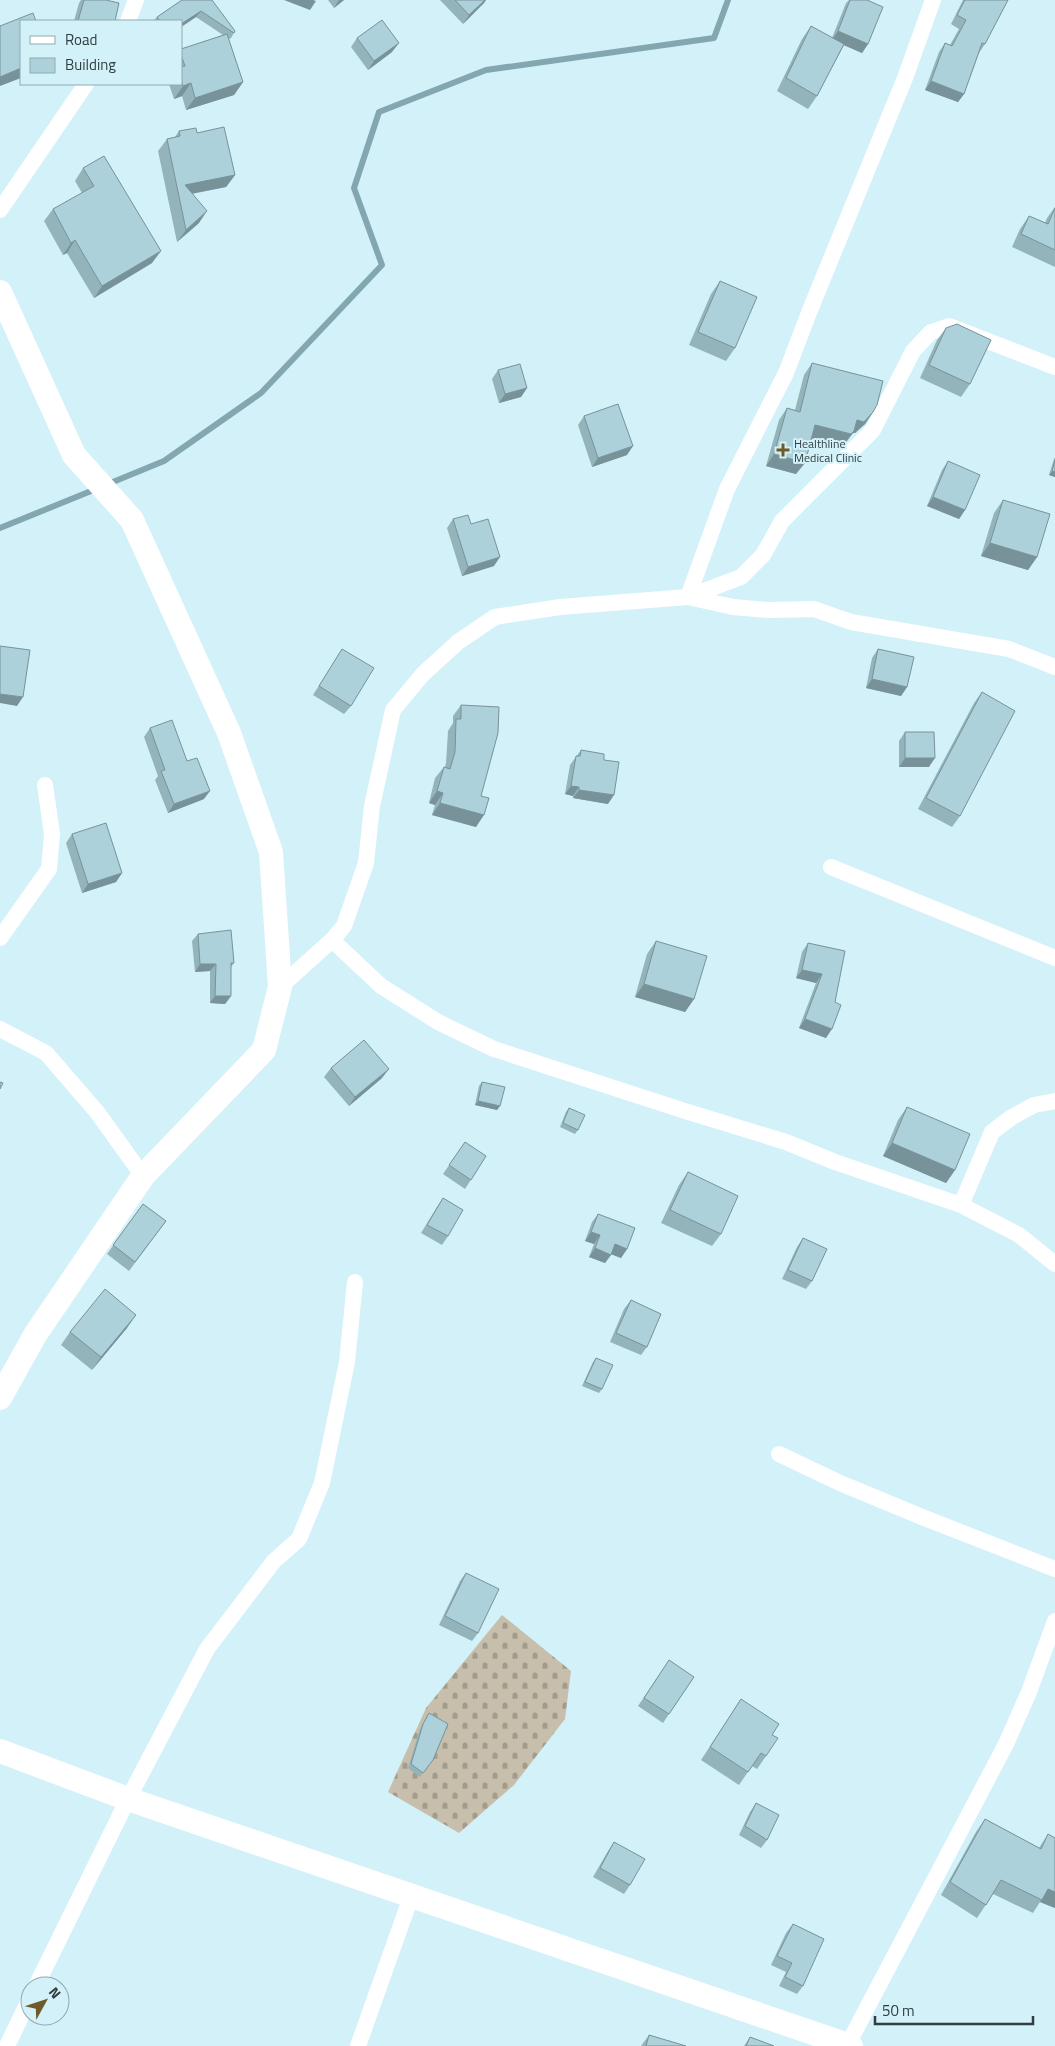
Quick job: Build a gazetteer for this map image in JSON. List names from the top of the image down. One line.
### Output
{"places":{"health":["Healthline Medical Clinic"]},"legend":["Road","Building"],"scale_bar":"50 m","north":"top right"}
